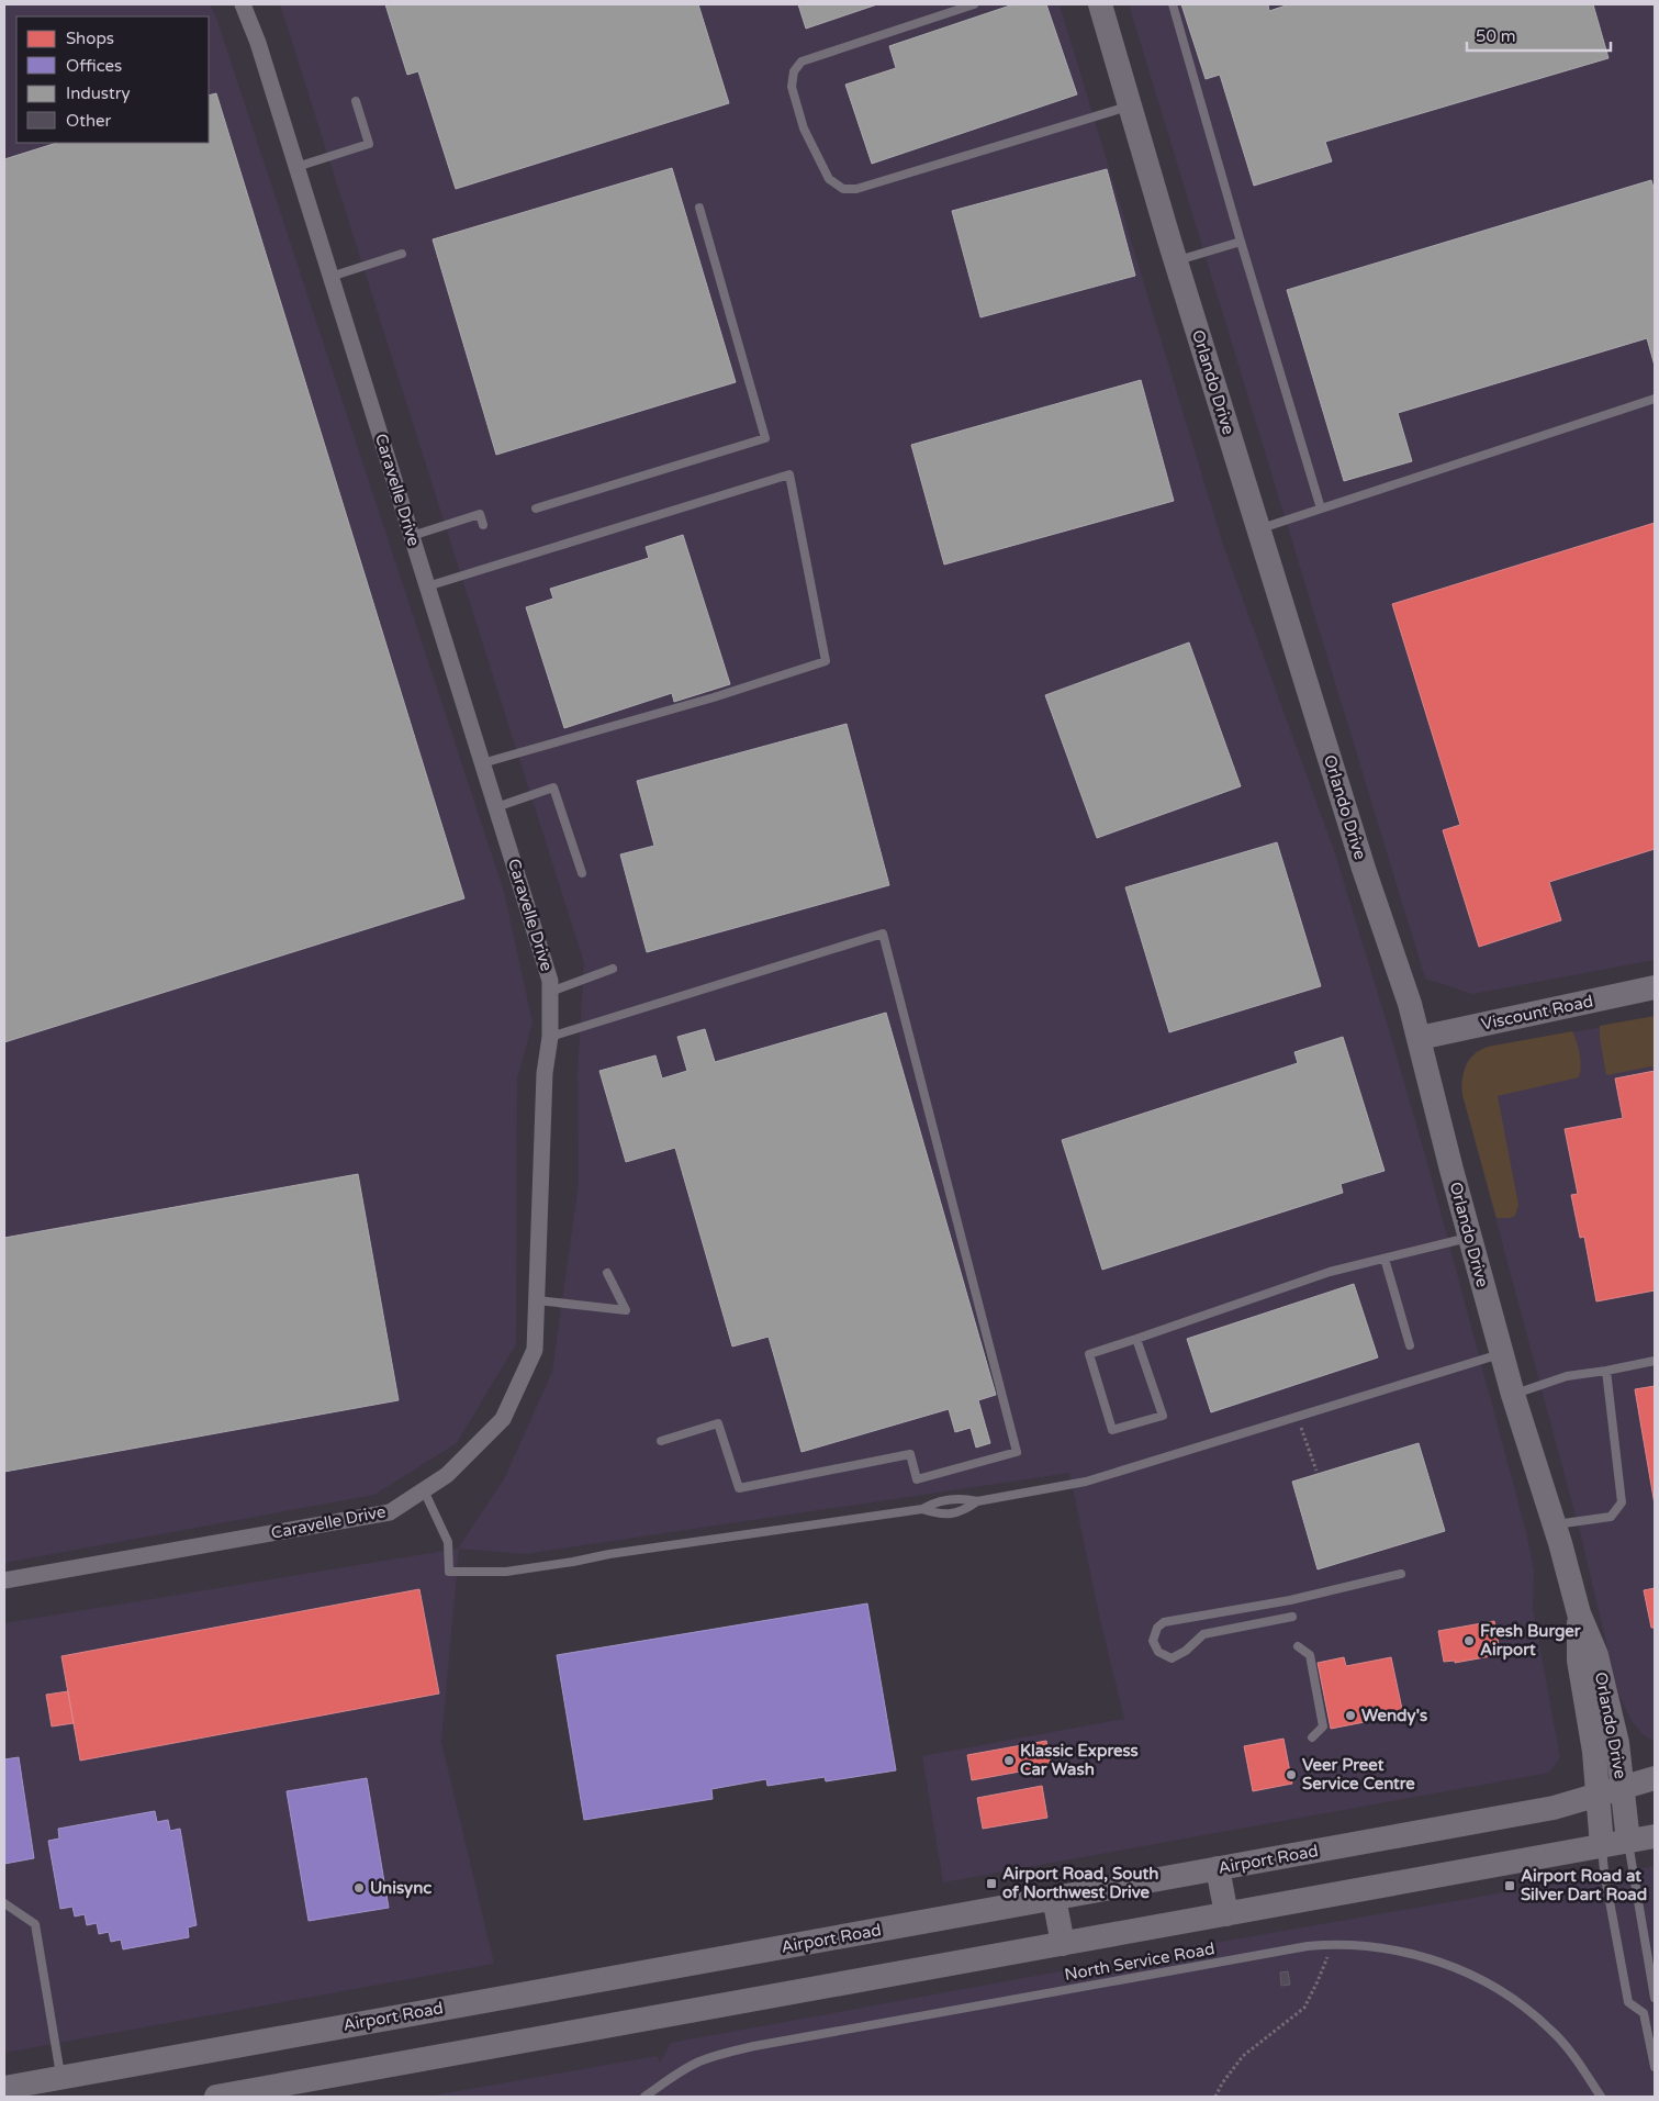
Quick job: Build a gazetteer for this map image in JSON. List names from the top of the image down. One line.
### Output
{"streets":{"main road":["Orlando Drive","Viscount Road","Airport Road"],"street":["Caravelle Drive"],"lane":["North Service Road"]},"crossings":[["Orlando Drive","Viscount Road"],["Orlando Drive","Airport Road"]],"places":{"other":["Fresh Burger Airport","Wendy's","Klassic Express Car Wash","Veer Preet Service Centre","Unisync"],"transit":["Airport Road, South of Northwest Drive","Airport Road at Silver Dart Road"]},"legend":["Shops","Offices","Industry","Other"],"scale_bar":"50 m"}
